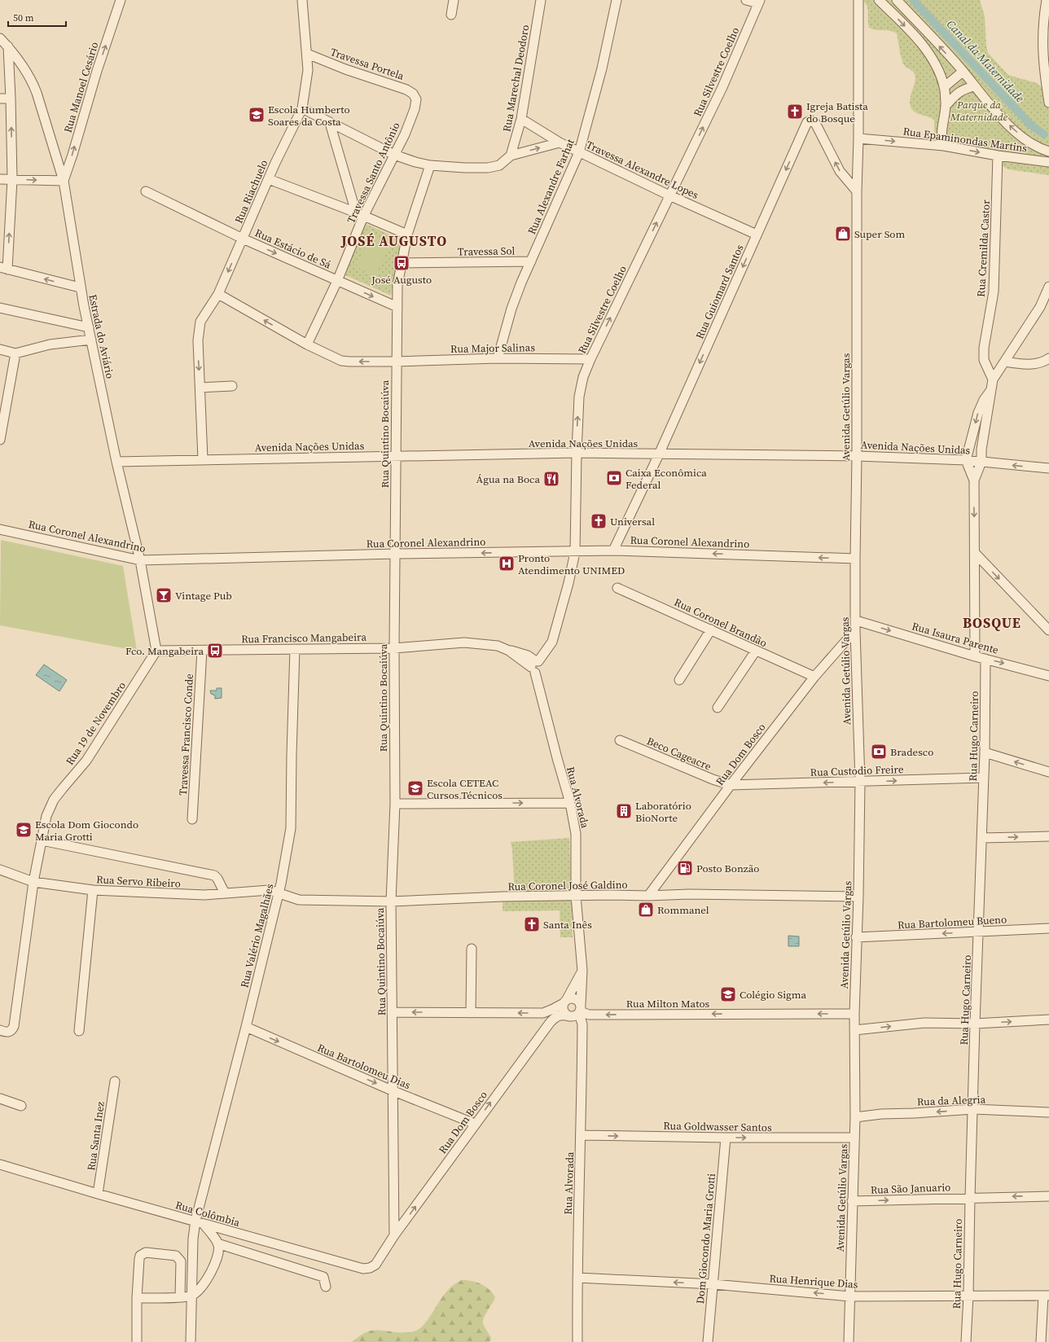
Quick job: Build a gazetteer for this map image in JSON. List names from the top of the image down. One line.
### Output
{"streets":{"street":["Travessa Portela","Rua Silvestre Coelho","Rua Marechal Deodoro","Rua Manoel Cesário","Rua Epaminondas Martins","Travessa Alexandre Lopes","Travessa Santo Antônio","Rua Alexandre Farhat","Rua Riachuelo","Rua Estácio de Sá","Rua Cremilda Castor","Travessa Sol","Rua Guiomard Santos","Estrada do Aviário","Rua Major Salinas","Avenida Getúlio Vargas","Rua Quintino Bocaiúva","Avenida Nações Unidas","Rua Coronel Alexandrino","Rua Coronel Brandão","Rua Francisco Mangabeira","Rua Isaura Parente","Rua 19 de Novembro","Travessa Francisco Conde","Rua Hugo Carneiro","Beco Cageacre","Rua Dom Bosco","Rua Custodio Freire","Rua Alvorada","Rua Servo Ribeiro","Rua Coronel José Galdino","Rua Bartolomeu Bueno","Rua Valério Magalhães","Rua Milton Matos","Rua Bartolomeu Dias","Rua da Alegria","Rua Goldwasser Santos","Rua Santa Inez","Rua São Januario","Rua Colômbia","Dom Giocondo Maria Grotti","Rua Henrique Dias"]},"crossings":[["Travessa Portela","Travessa Santo Antônio"],["Travessa Portela","Rua Riachuelo"],["Rua Silvestre Coelho","Travessa Alexandre Lopes"],["Rua Silvestre Coelho","Rua Major Salinas"],["Rua Silvestre Coelho","Avenida Nações Unidas"],["Rua Silvestre Coelho","Rua Coronel Alexandrino"],["Rua Silvestre Coelho","Rua Francisco Mangabeira"],["Rua Silvestre Coelho","Rua Alvorada"],["Rua Marechal Deodoro","Travessa Alexandre Lopes"],["Rua Manoel Cesário","Estrada do Aviário"],["Rua Epaminondas Martins","Rua Cremilda Castor"],["Rua Epaminondas Martins","Avenida Getúlio Vargas"],["Travessa Alexandre Lopes","Rua Alexandre Farhat"],["Travessa Alexandre Lopes","Rua Guiomard Santos"],["Travessa Santo Antônio","Rua Estácio de Sá"],["Travessa Santo Antônio","Rua Major Salinas"],["Rua Alexandre Farhat","Travessa Sol"],["Rua Alexandre Farhat","Rua Major Salinas"],["Rua Riachuelo","Rua Estácio de Sá"],["Rua Riachuelo","Rua Major Salinas"],["Rua Riachuelo","Avenida Nações Unidas"],["Rua Estácio de Sá","Rua Quintino Bocaiúva"],["Travessa Sol","Rua Quintino Bocaiúva"],["Rua Guiomard Santos","Avenida Getúlio Vargas"],["Rua Guiomard Santos","Avenida Nações Unidas"],["Rua Guiomard Santos","Rua Coronel Alexandrino"],["Estrada do Aviário","Avenida Nações Unidas"],["Estrada do Aviário","Rua Coronel Alexandrino"],["Estrada do Aviário","Rua Francisco Mangabeira"],["Estrada do Aviário","Rua 19 de Novembro"],["Rua Major Salinas","Rua Quintino Bocaiúva"],["Avenida Getúlio Vargas","Avenida Nações Unidas"],["Avenida Getúlio Vargas","Rua Coronel Alexandrino"],["Avenida Getúlio Vargas","Rua Isaura Parente"],["Avenida Getúlio Vargas","Rua Dom Bosco"],["Avenida Getúlio Vargas","Rua Custodio Freire"],["Avenida Getúlio Vargas","Rua Coronel José Galdino"],["Avenida Getúlio Vargas","Rua Bartolomeu Bueno"],["Avenida Getúlio Vargas","Rua Milton Matos"],["Avenida Getúlio Vargas","Rua da Alegria"],["Avenida Getúlio Vargas","Rua Goldwasser Santos"],["Avenida Getúlio Vargas","Rua São Januario"],["Avenida Getúlio Vargas","Rua Henrique Dias"],["Rua Quintino Bocaiúva","Avenida Nações Unidas"],["Rua Quintino Bocaiúva","Rua Coronel Alexandrino"],["Rua Quintino Bocaiúva","Rua Francisco Mangabeira"],["Rua Quintino Bocaiúva","Rua Dom Bosco"],["Rua Quintino Bocaiúva","Rua Coronel José Galdino"],["Rua Quintino Bocaiúva","Rua Bartolomeu Dias"],["Rua Quintino Bocaiúva","Rua Colômbia"],["Rua Coronel Brandão","Rua Dom Bosco"],["Rua Francisco Mangabeira","Rua 19 de Novembro"],["Rua Francisco Mangabeira","Travessa Francisco Conde"],["Rua Francisco Mangabeira","Rua Alvorada"],["Rua Francisco Mangabeira","Rua Valério Magalhães"],["Rua Isaura Parente","Rua Hugo Carneiro"],["Rua 19 de Novembro","Rua Servo Ribeiro"],["Rua Hugo Carneiro","Rua Custodio Freire"],["Rua Hugo Carneiro","Rua Bartolomeu Bueno"],["Rua Hugo Carneiro","Rua da Alegria"],["Rua Hugo Carneiro","Rua São Januario"],["Rua Hugo Carneiro","Rua Henrique Dias"],["Beco Cageacre","Rua Dom Bosco"],["Beco Cageacre","Rua Custodio Freire"],["Rua Dom Bosco","Rua Custodio Freire"],["Rua Dom Bosco","Rua Alvorada"],["Rua Dom Bosco","Rua Coronel José Galdino"],["Rua Dom Bosco","Rua Milton Matos"],["Rua Dom Bosco","Rua Bartolomeu Dias"],["Rua Dom Bosco","Rua Colômbia"],["Rua Alvorada","Rua Coronel José Galdino"],["Rua Alvorada","Rua Milton Matos"],["Rua Alvorada","Rua Goldwasser Santos"],["Rua Alvorada","Rua Henrique Dias"],["Rua Servo Ribeiro","Rua Coronel José Galdino"],["Rua Servo Ribeiro","Rua Valério Magalhães"],["Rua Coronel José Galdino","Rua Valério Magalhães"],["Rua Valério Magalhães","Rua Bartolomeu Dias"],["Rua Valério Magalhães","Rua Colômbia"],["Rua Goldwasser Santos","Dom Giocondo Maria Grotti"],["Rua Santa Inez","Rua Colômbia"],["Dom Giocondo Maria Grotti","Rua Henrique Dias"]],"one_way":["Rua Silvestre Coelho","Rua Epaminondas Martins","Rua Major Salinas","Rua Coronel Alexandrino","Rua Isaura Parente","Rua Dom Bosco","Rua Bartolomeu Bueno","Rua Milton Matos","Rua Bartolomeu Dias","Rua da Alegria","Rua Goldwasser Santos","Rua Henrique Dias"],"districts":["JOSÉ AUGUSTO","BOSQUE"],"water":["Canal da Maternidade"],"parks":["Parque da Maternidade"],"places":{"church":["Igreja Batista do Bosque","Universal","Santa Inês"],"school or university":["Escola Humberto Soares da Costa","Escola CETEAC Cursos Técnicos","Escola Dom Giocondo Maria Grotti","Colégio Sigma"],"shop":["Super Som","Rommanel"],"bus stop":["José Augusto","Fco. Mangabeira"],"bank":["Caixa Econômica Federal","Bradesco"],"restaurant":["Água na Boca"],"hospital":["Pronto Atendimento UNIMED"],"bar":["Vintage Pub"],"building":["Laboratório BioNorte"],"fuel station":["Posto Bonzão"]},"scale_bar":"50 m"}
